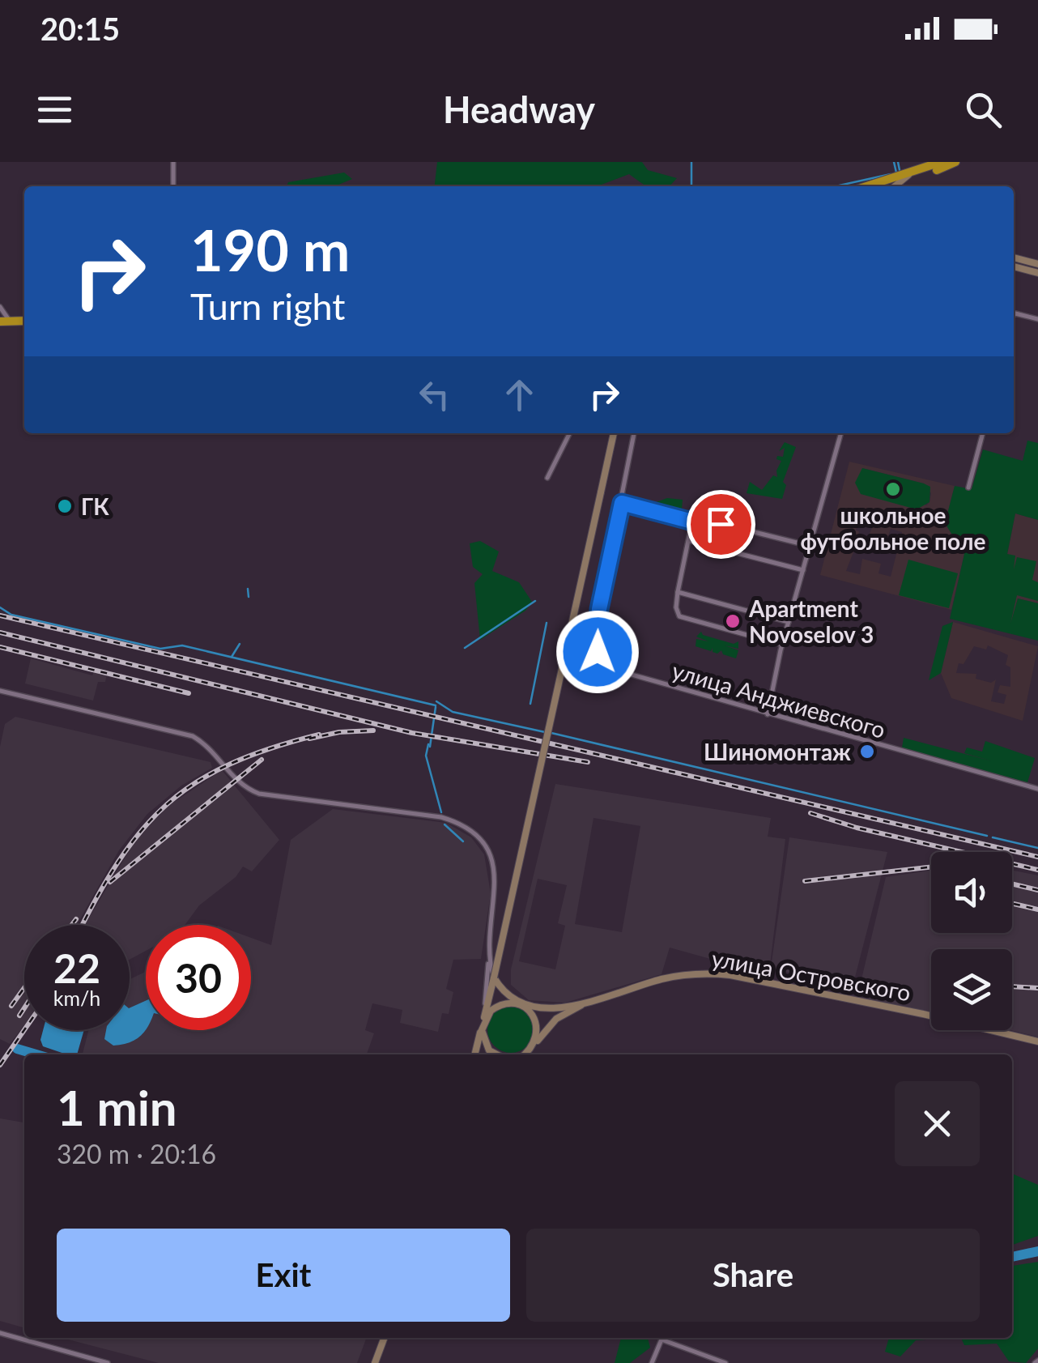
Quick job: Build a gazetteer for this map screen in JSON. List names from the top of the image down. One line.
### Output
{"streets":{"street":["улица Анджиевского","улица Островского"]},"places":["школьное футбольное поле","ГК","Apartment Novoselov 3","Шиномонтаж"],"page":{"status":"20:15","header":"Headway","turn":["190 m","Turn right"],"speed":"22 km/h","limit":"30","heading":["1 min","320 m · 20:16"],"buttons":["Exit","Share"]}}
